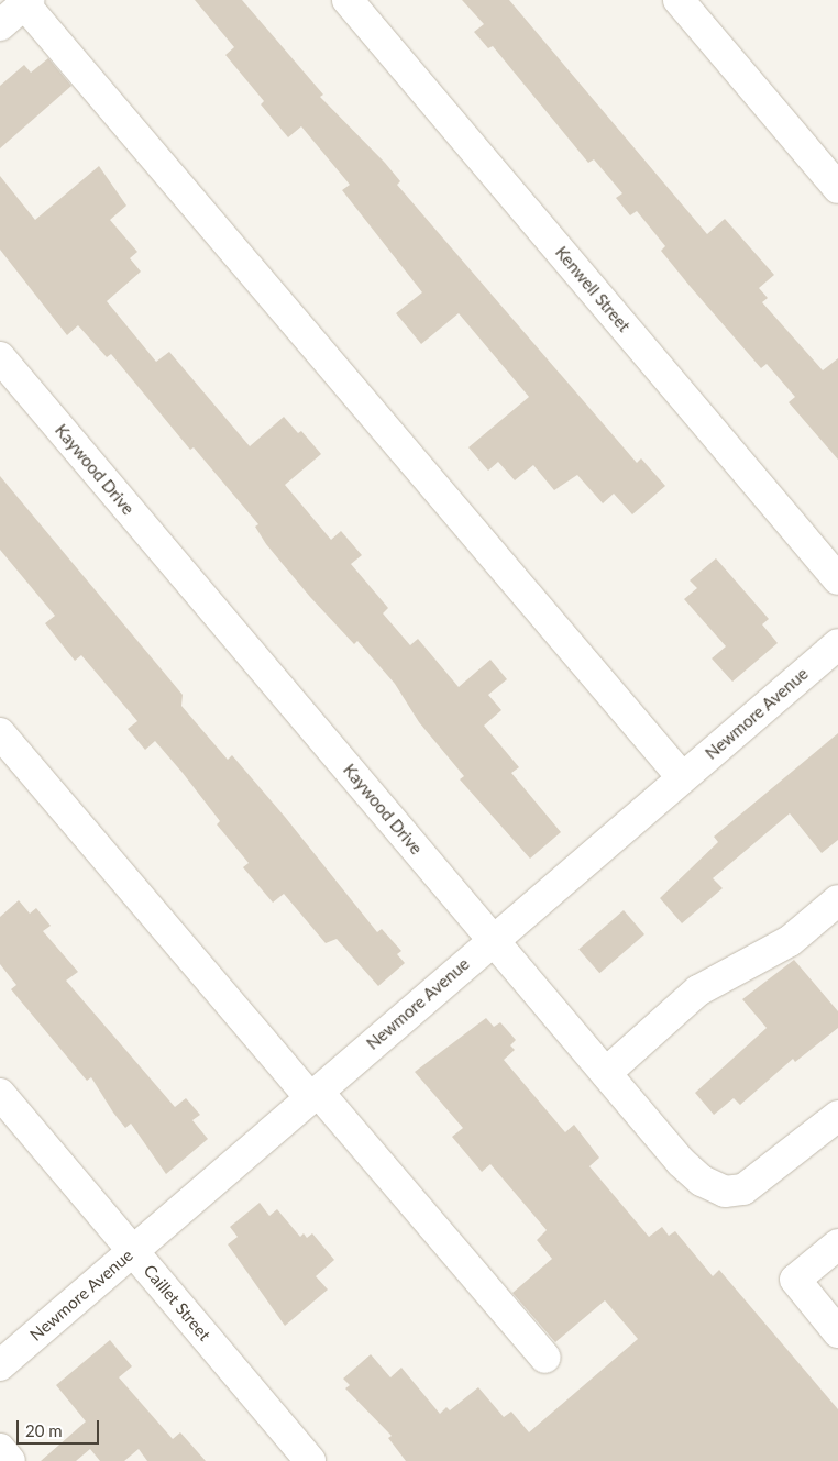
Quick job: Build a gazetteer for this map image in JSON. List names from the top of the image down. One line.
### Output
{"streets":{"street":["Kenwell Street","Kaywood Drive","Newmore Avenue","Caillet Street"]},"crossings":[["Kaywood Drive","Newmore Avenue"],["Newmore Avenue","Caillet Street"]],"scale_bar":"20 m"}
